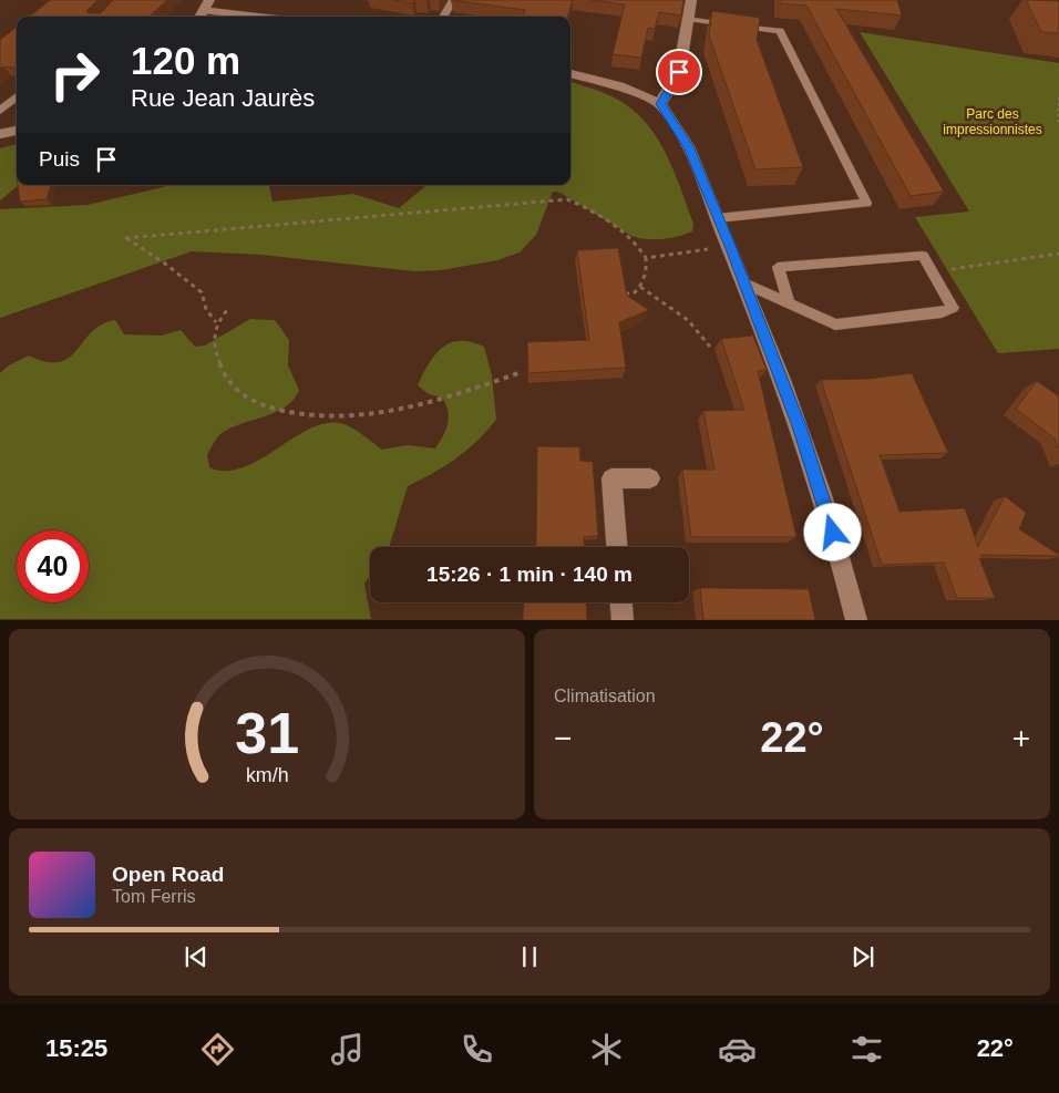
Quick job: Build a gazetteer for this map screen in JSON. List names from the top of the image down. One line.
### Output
{"parks":["Parc des impressionnistes"],"page":{"turn":["120 m","Rue Jean Jaurès"],"then":"Puis","limit":"40","trip":"15:26 · 1 min · 140 m","tile":"Climatisation","heat":["−","22°","+"],"song":["Open Road","Tom Ferris"],"tabs":["15:25","22°"],"gauge":["31","km/h"]}}
